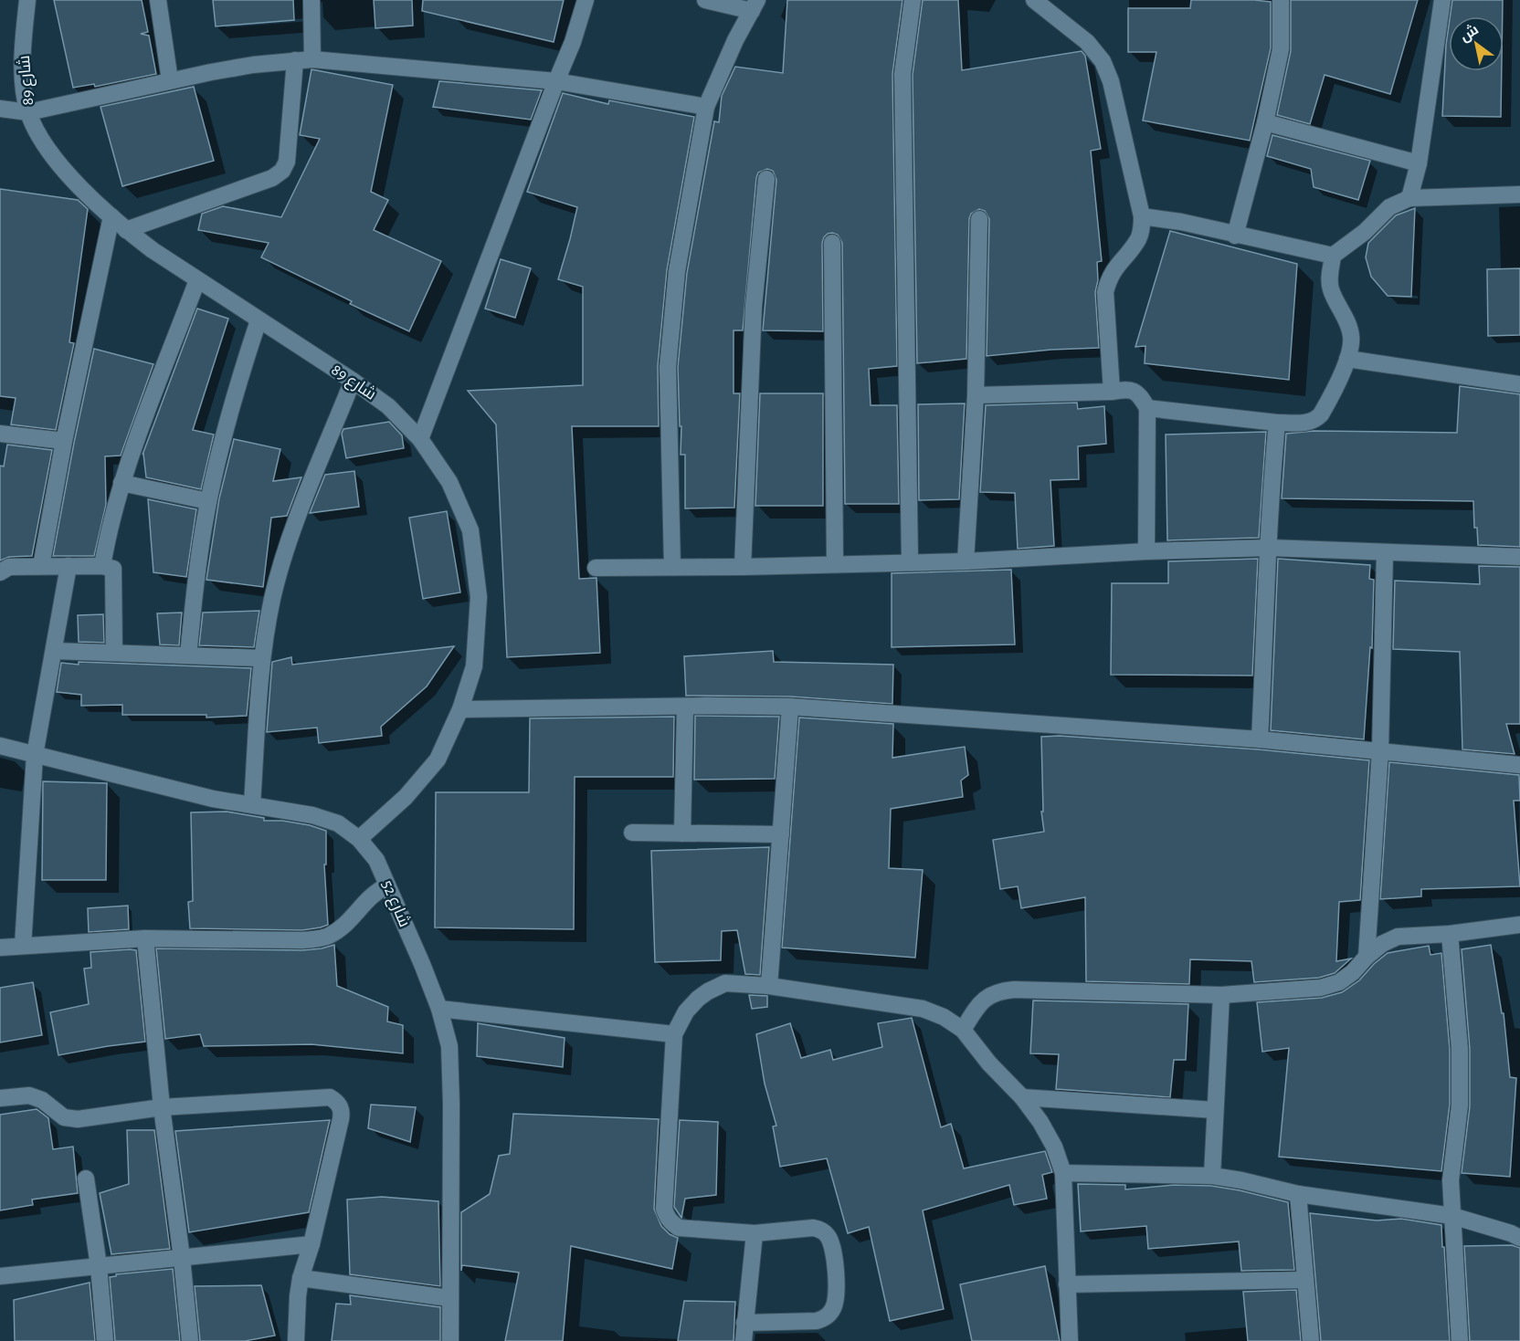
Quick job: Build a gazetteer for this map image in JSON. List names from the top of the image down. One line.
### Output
{"streets":{"street":["شارع 89","شارع 52"]},"crossings":[["شارع 89","شارع 52"]],"north":"top left"}
